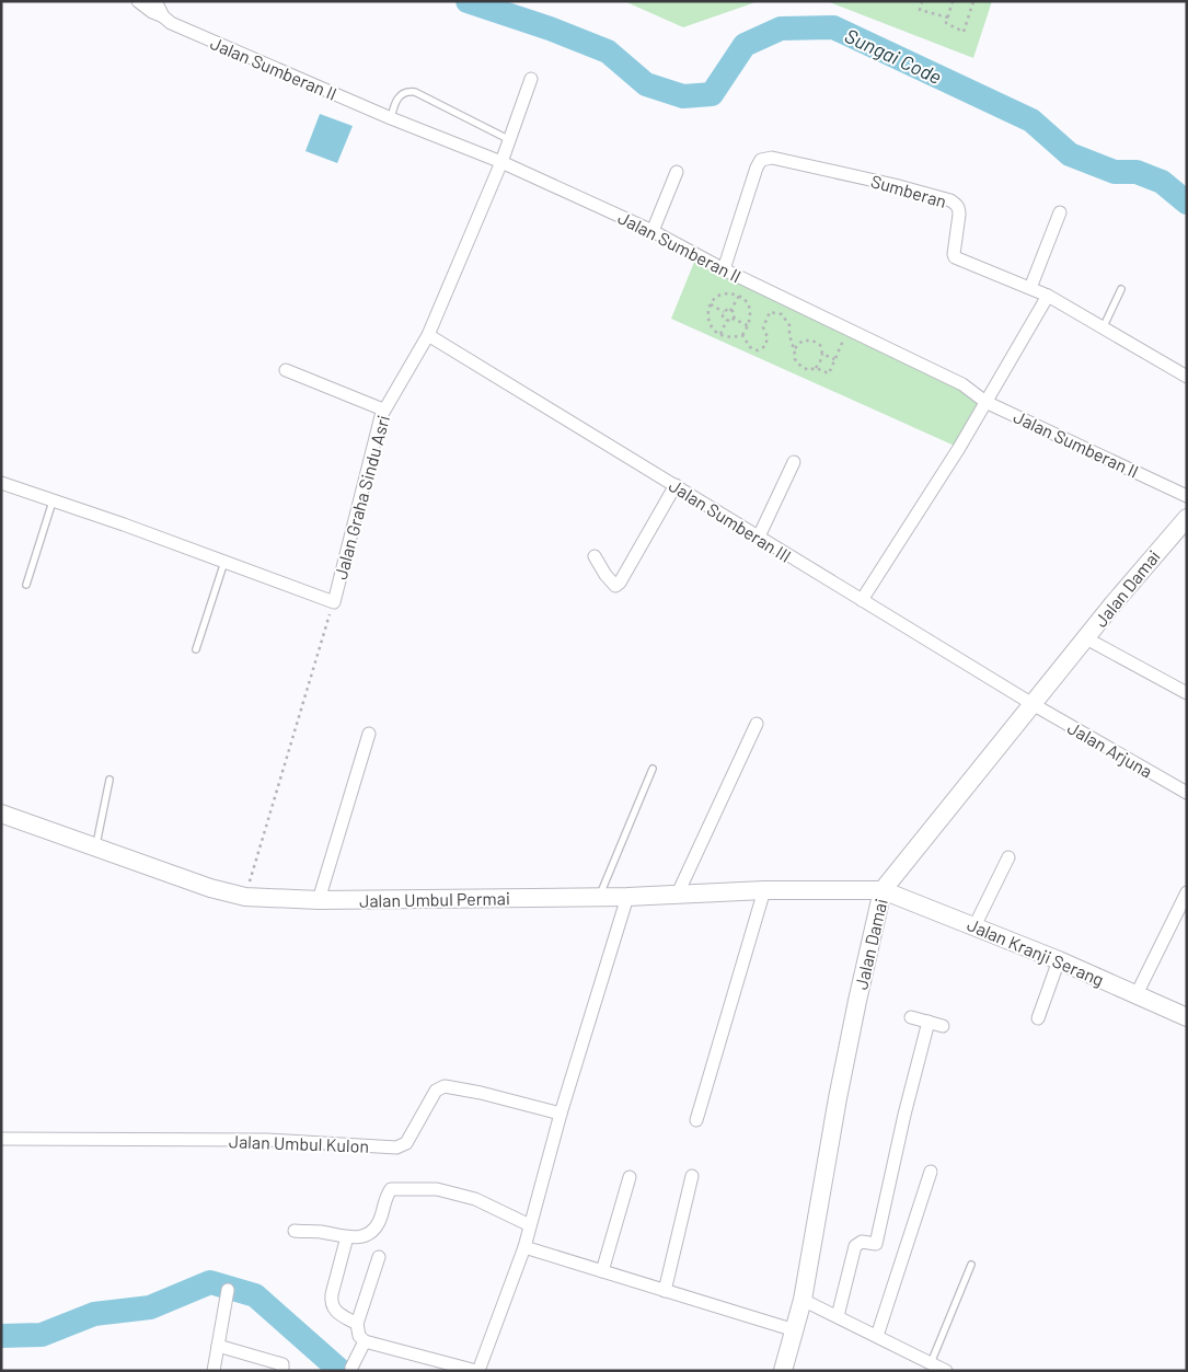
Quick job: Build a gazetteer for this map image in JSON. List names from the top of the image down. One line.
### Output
{"streets":{"main road":["Jalan Damai","Jalan Umbul Permai","Jalan Kranji Serang"],"street":["Jalan Sumberan II","Sumberan","Jalan Graha Sindu Asri","Jalan Sumberan III","Jalan Arjuna","Jalan Umbul Kulon"]},"crossings":[["Jalan Sumberan II","Sumberan"],["Jalan Sumberan II","Jalan Graha Sindu Asri"],["Jalan Graha Sindu Asri","Jalan Sumberan III"],["Jalan Sumberan III","Jalan Damai"],["Jalan Sumberan III","Jalan Arjuna"],["Jalan Damai","Jalan Arjuna"],["Jalan Damai","Jalan Umbul Permai"],["Jalan Damai","Jalan Kranji Serang"],["Jalan Umbul Permai","Jalan Kranji Serang"]],"water":["Sungai Code"]}
